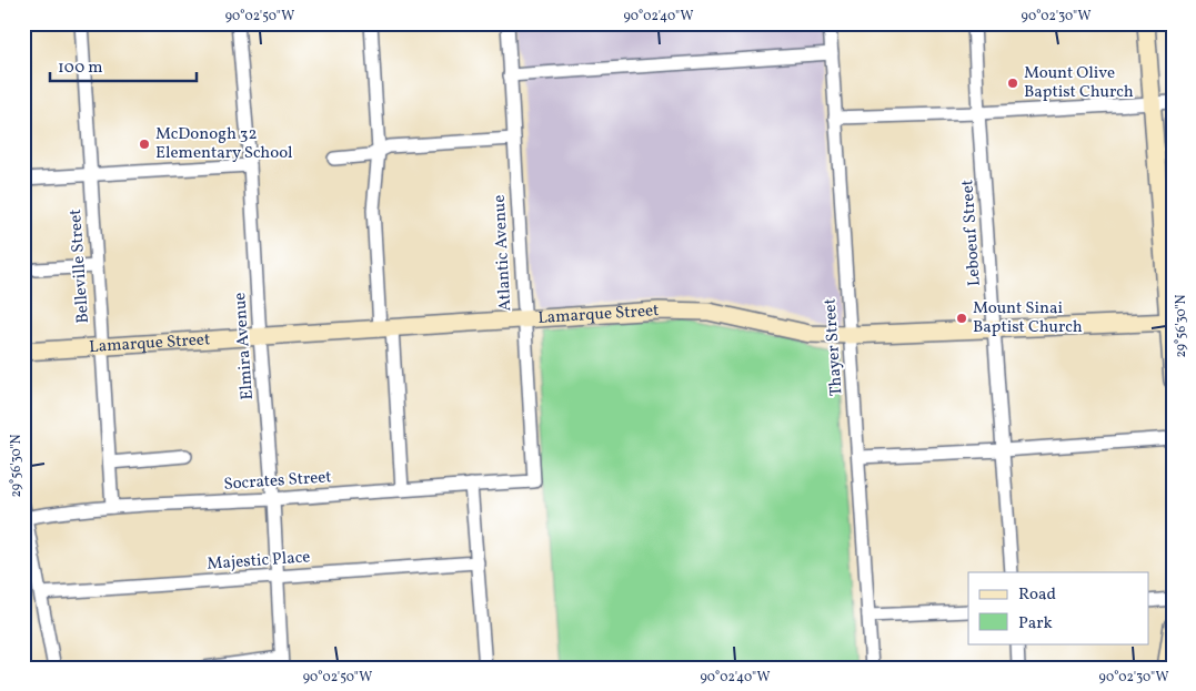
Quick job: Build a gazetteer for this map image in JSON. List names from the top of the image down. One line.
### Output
{"streets":{"street":["Leboeuf Street","Atlantic Avenue","Belleville Street","Lamarque Street","Elmira Avenue","Thayer Street","Socrates Street","Majestic Place"]},"crossings":[["Leboeuf Street","Lamarque Street"],["Atlantic Avenue","Lamarque Street"],["Atlantic Avenue","Socrates Street"],["Belleville Street","Lamarque Street"],["Belleville Street","Socrates Street"],["Lamarque Street","Elmira Avenue"],["Lamarque Street","Thayer Street"],["Elmira Avenue","Socrates Street"],["Elmira Avenue","Majestic Place"]],"places":["Mount Olive Baptist Church","McDonogh 32 Elementary School","Mount Sinai Baptist Church"],"legend":["Road","Park"],"scale_bar":"100 m","coordinates":["90°02'50\"W","90°02'40\"W","90°02'30\"W","29°56'30\"N"]}
